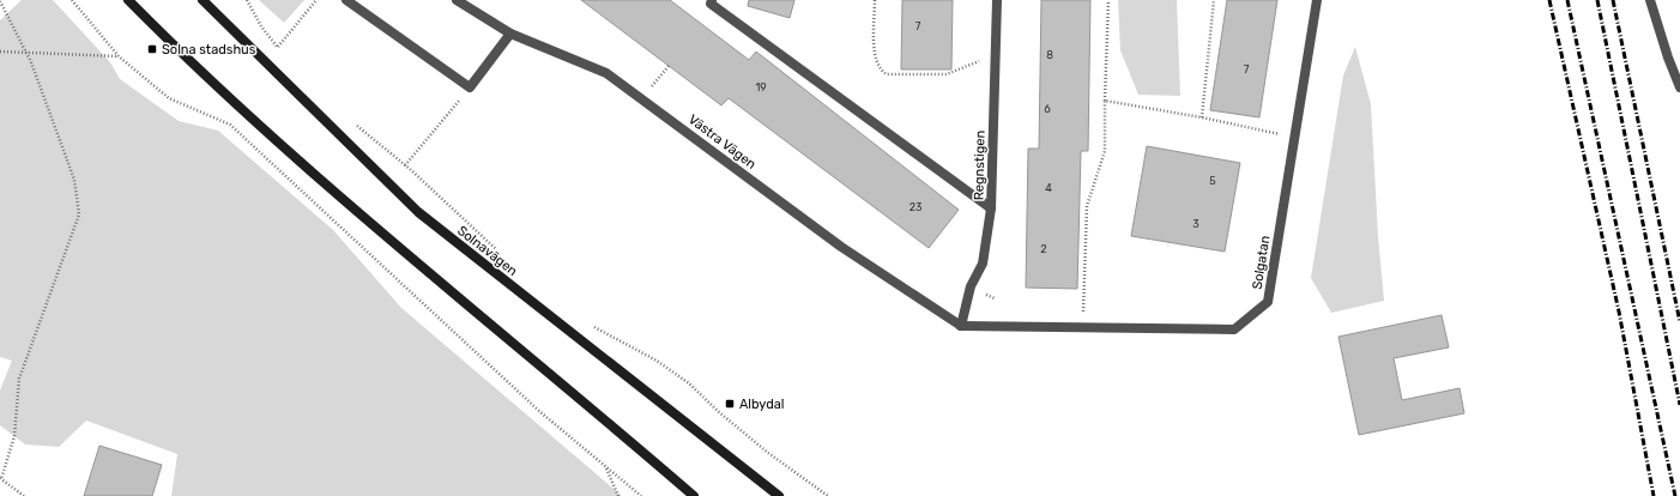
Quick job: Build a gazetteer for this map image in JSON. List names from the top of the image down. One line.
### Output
{"streets":{"main road":["Solnavägen"],"street":["Västra Vägen","Regnstigen","Solgatan"]},"crossings":[["Västra Vägen","Regnstigen"],["Västra Vägen","Solgatan"],["Regnstigen","Solgatan"]],"places":{"transit":["Solna stadshus","Albydal"]},"house_numbers":["7","8","7","19","6","5","4","23","3","2"]}
